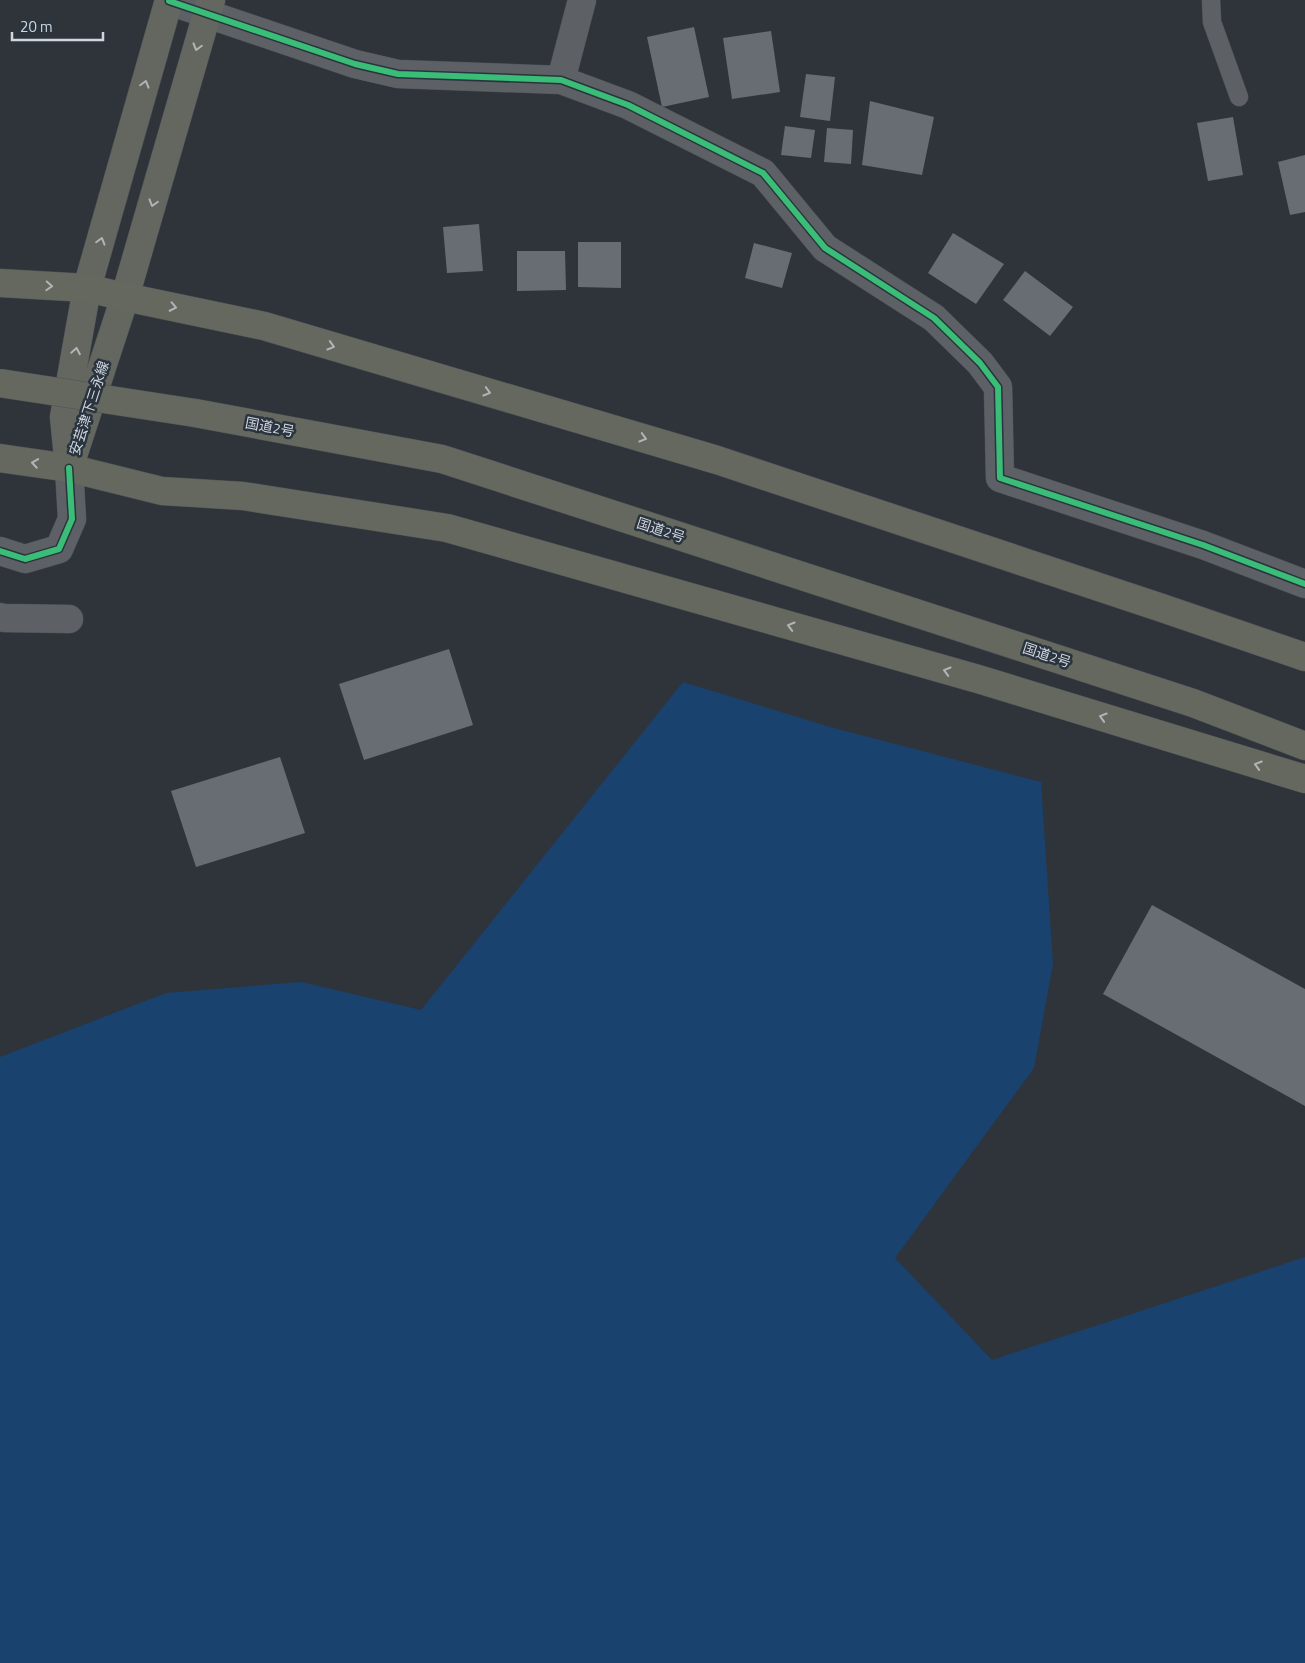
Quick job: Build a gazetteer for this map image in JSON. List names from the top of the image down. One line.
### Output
{"streets":{"highway":["国道2号"],"main road":["安芸津下三永線"]},"scale_bar":"20 m"}
